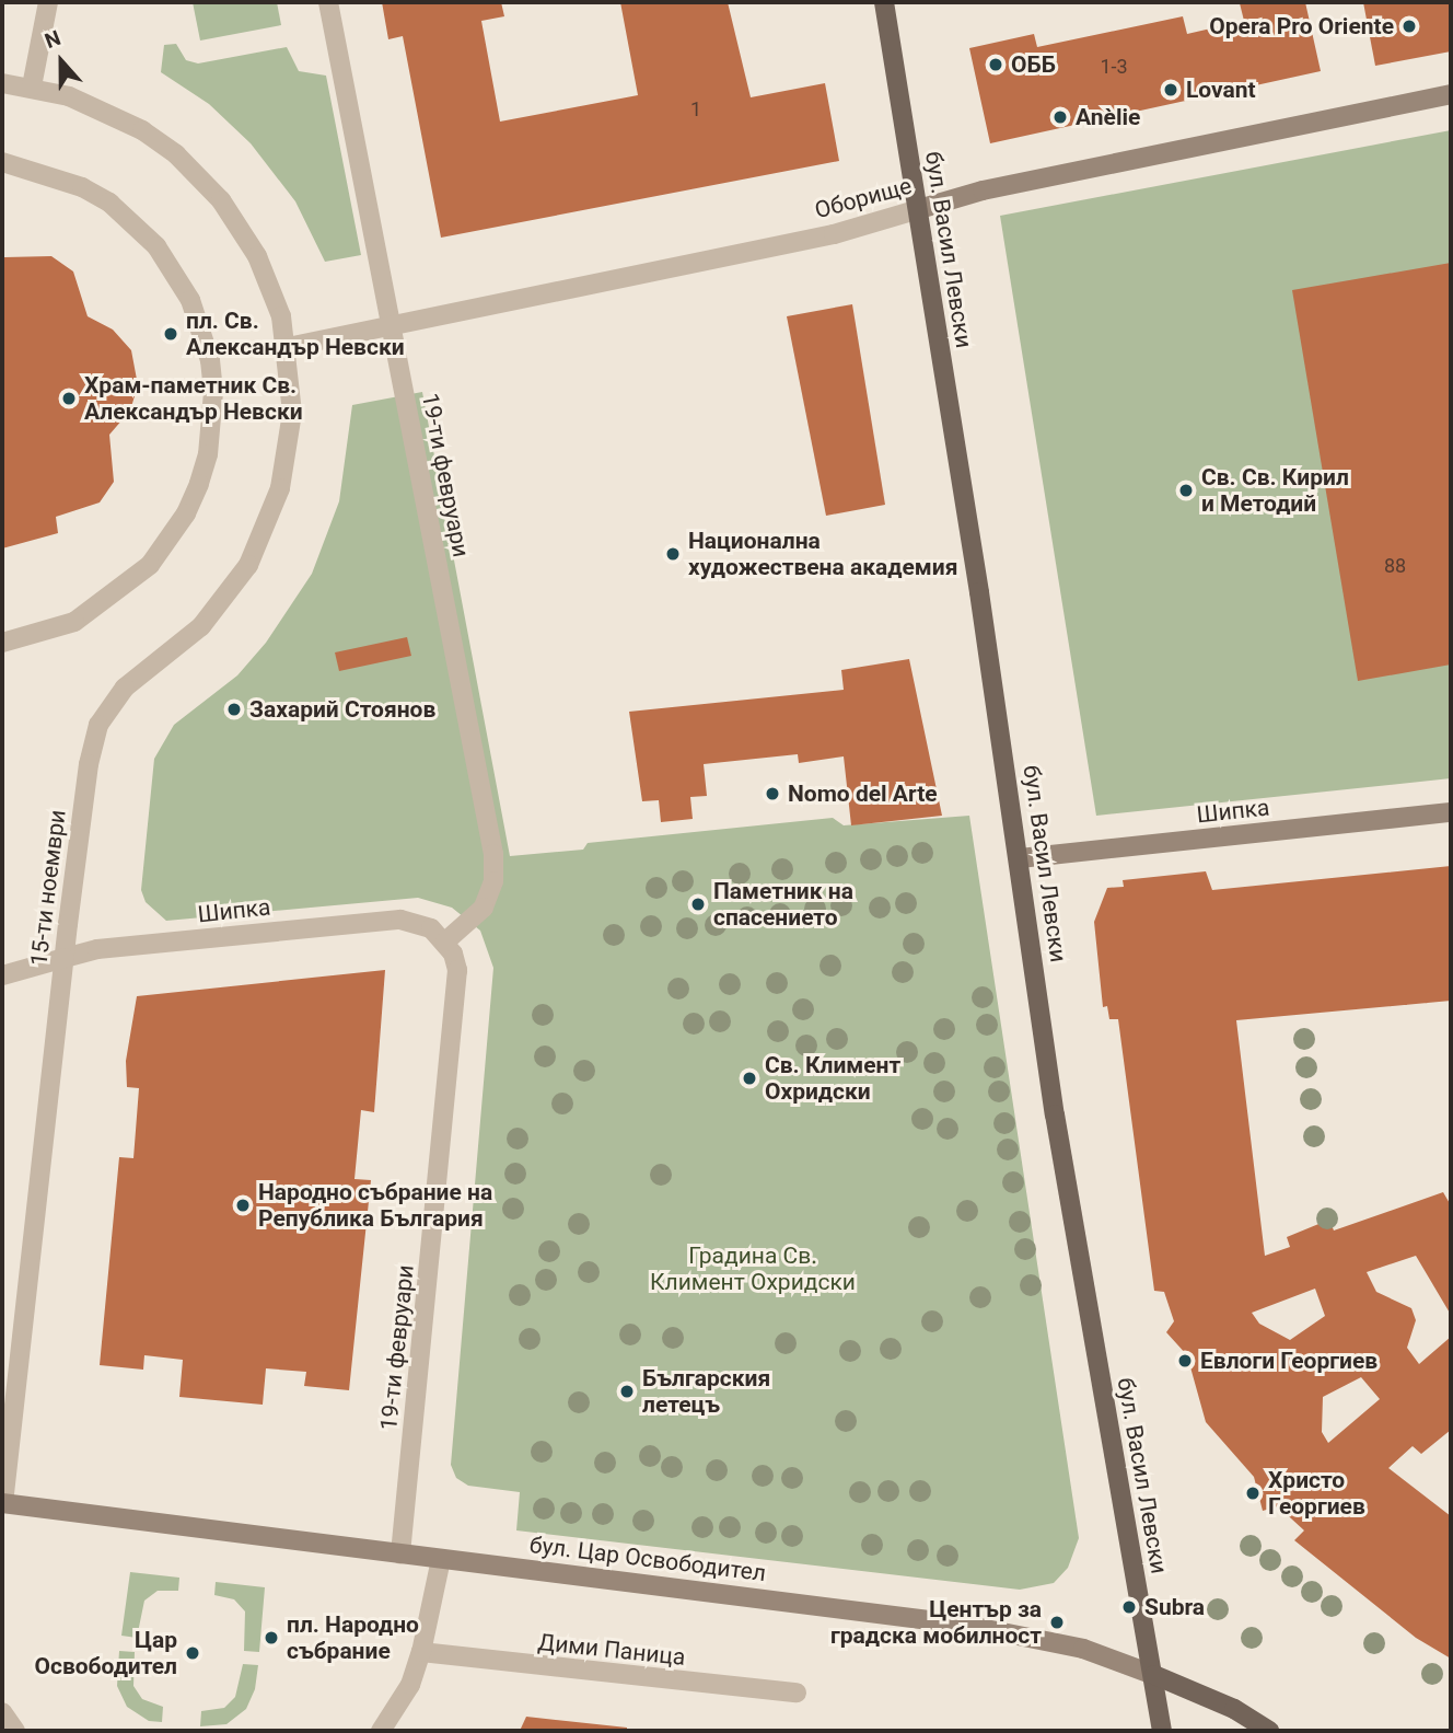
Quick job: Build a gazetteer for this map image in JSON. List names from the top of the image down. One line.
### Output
{"streets":{"main road":["Оборище","бул. Васил Левски","Шипка","бул. Цар Освободител"],"street":["19-ти февруари","15-ти ноември","Дими Паница"]},"crossings":[["Оборище","бул. Васил Левски"],["Оборище","19-ти февруари"],["Оборище","15-ти ноември"],["бул. Васил Левски","Шипка"],["бул. Васил Левски","бул. Цар Освободител"],["19-ти февруари","Шипка"],["19-ти февруари","бул. Цар Освободител"],["Шипка","15-ти ноември"],["15-ти ноември","бул. Цар Освободител"]],"parks":["Градина Св. Климент Охридски"],"places":["Opera Pro Oriente","ОББ","Lovant","Anèlie","пл. Св. Александър Невски","Храм-паметник Св. Александър Невски","Св. Св. Кирил и Методий","Национална художествена академия","Захарий Стоянов","Nomo del Arte","Паметник на спасението","Св. Климент Охридски","Народно събрание на Република България","Евлоги Георгиев","Българския летецъ","Христо Георгиев","Subra","Център за градска мобилност","пл. Народно събрание","Цар Освободител"],"house_numbers":["1-3","1","88"],"north":"top"}
